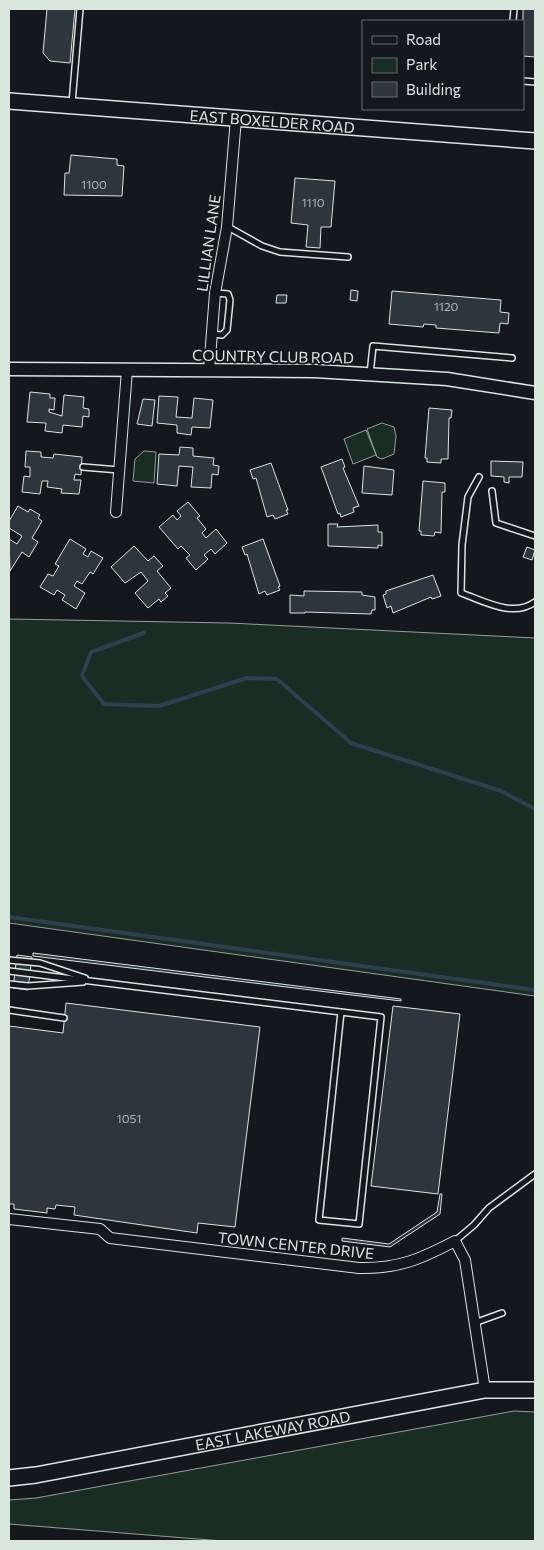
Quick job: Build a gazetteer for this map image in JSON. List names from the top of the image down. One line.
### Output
{"streets":{"main road":["EAST BOXELDER ROAD","EAST LAKEWAY ROAD"],"street":["LILLIAN LANE","COUNTRY CLUB ROAD","TOWN CENTER DRIVE"]},"crossings":[["EAST BOXELDER ROAD","LILLIAN LANE"],["LILLIAN LANE","COUNTRY CLUB ROAD"]],"house_numbers":["1100","1110","1120","1051"],"legend":["Road","Park","Building"]}
